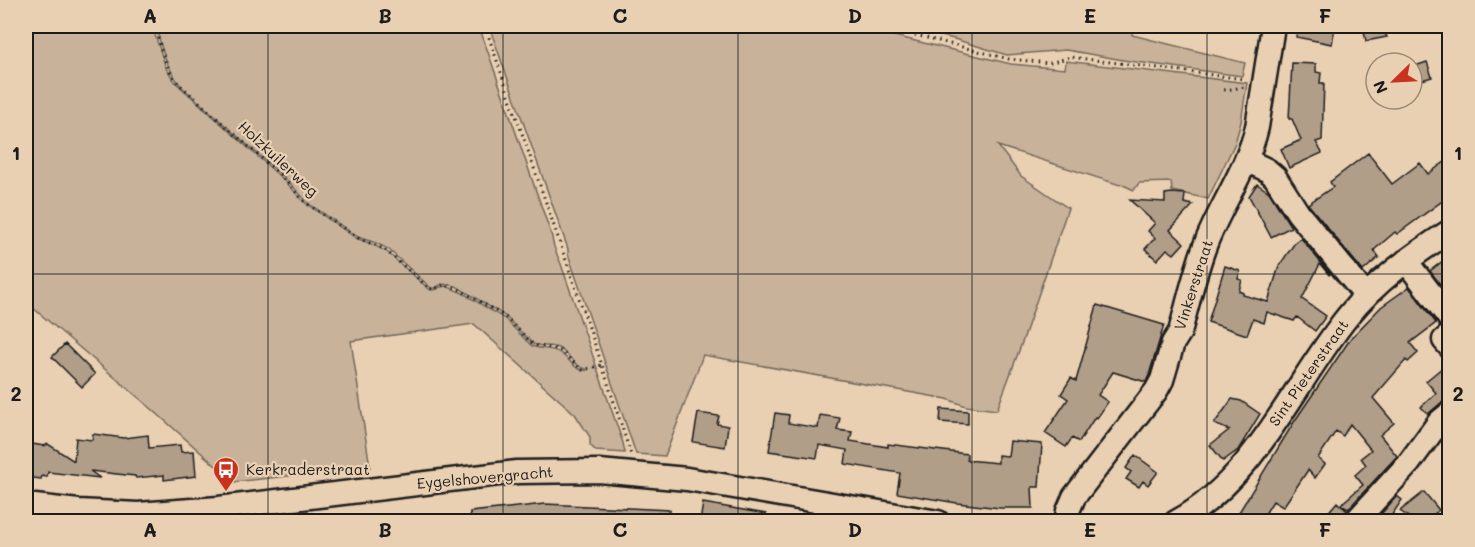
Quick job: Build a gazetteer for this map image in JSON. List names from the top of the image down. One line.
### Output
{"streets":{"street":["Vinkerstraat","Sint Pieterstraat","Eygelshovergracht"],"path":["Holzkuilerweg"]},"places":{"bus stop":["Kerkraderstraat"]},"north":"bottom left","grid":{"columns":["A","B","C","D","E","F"],"rows":["1","2"]}}
